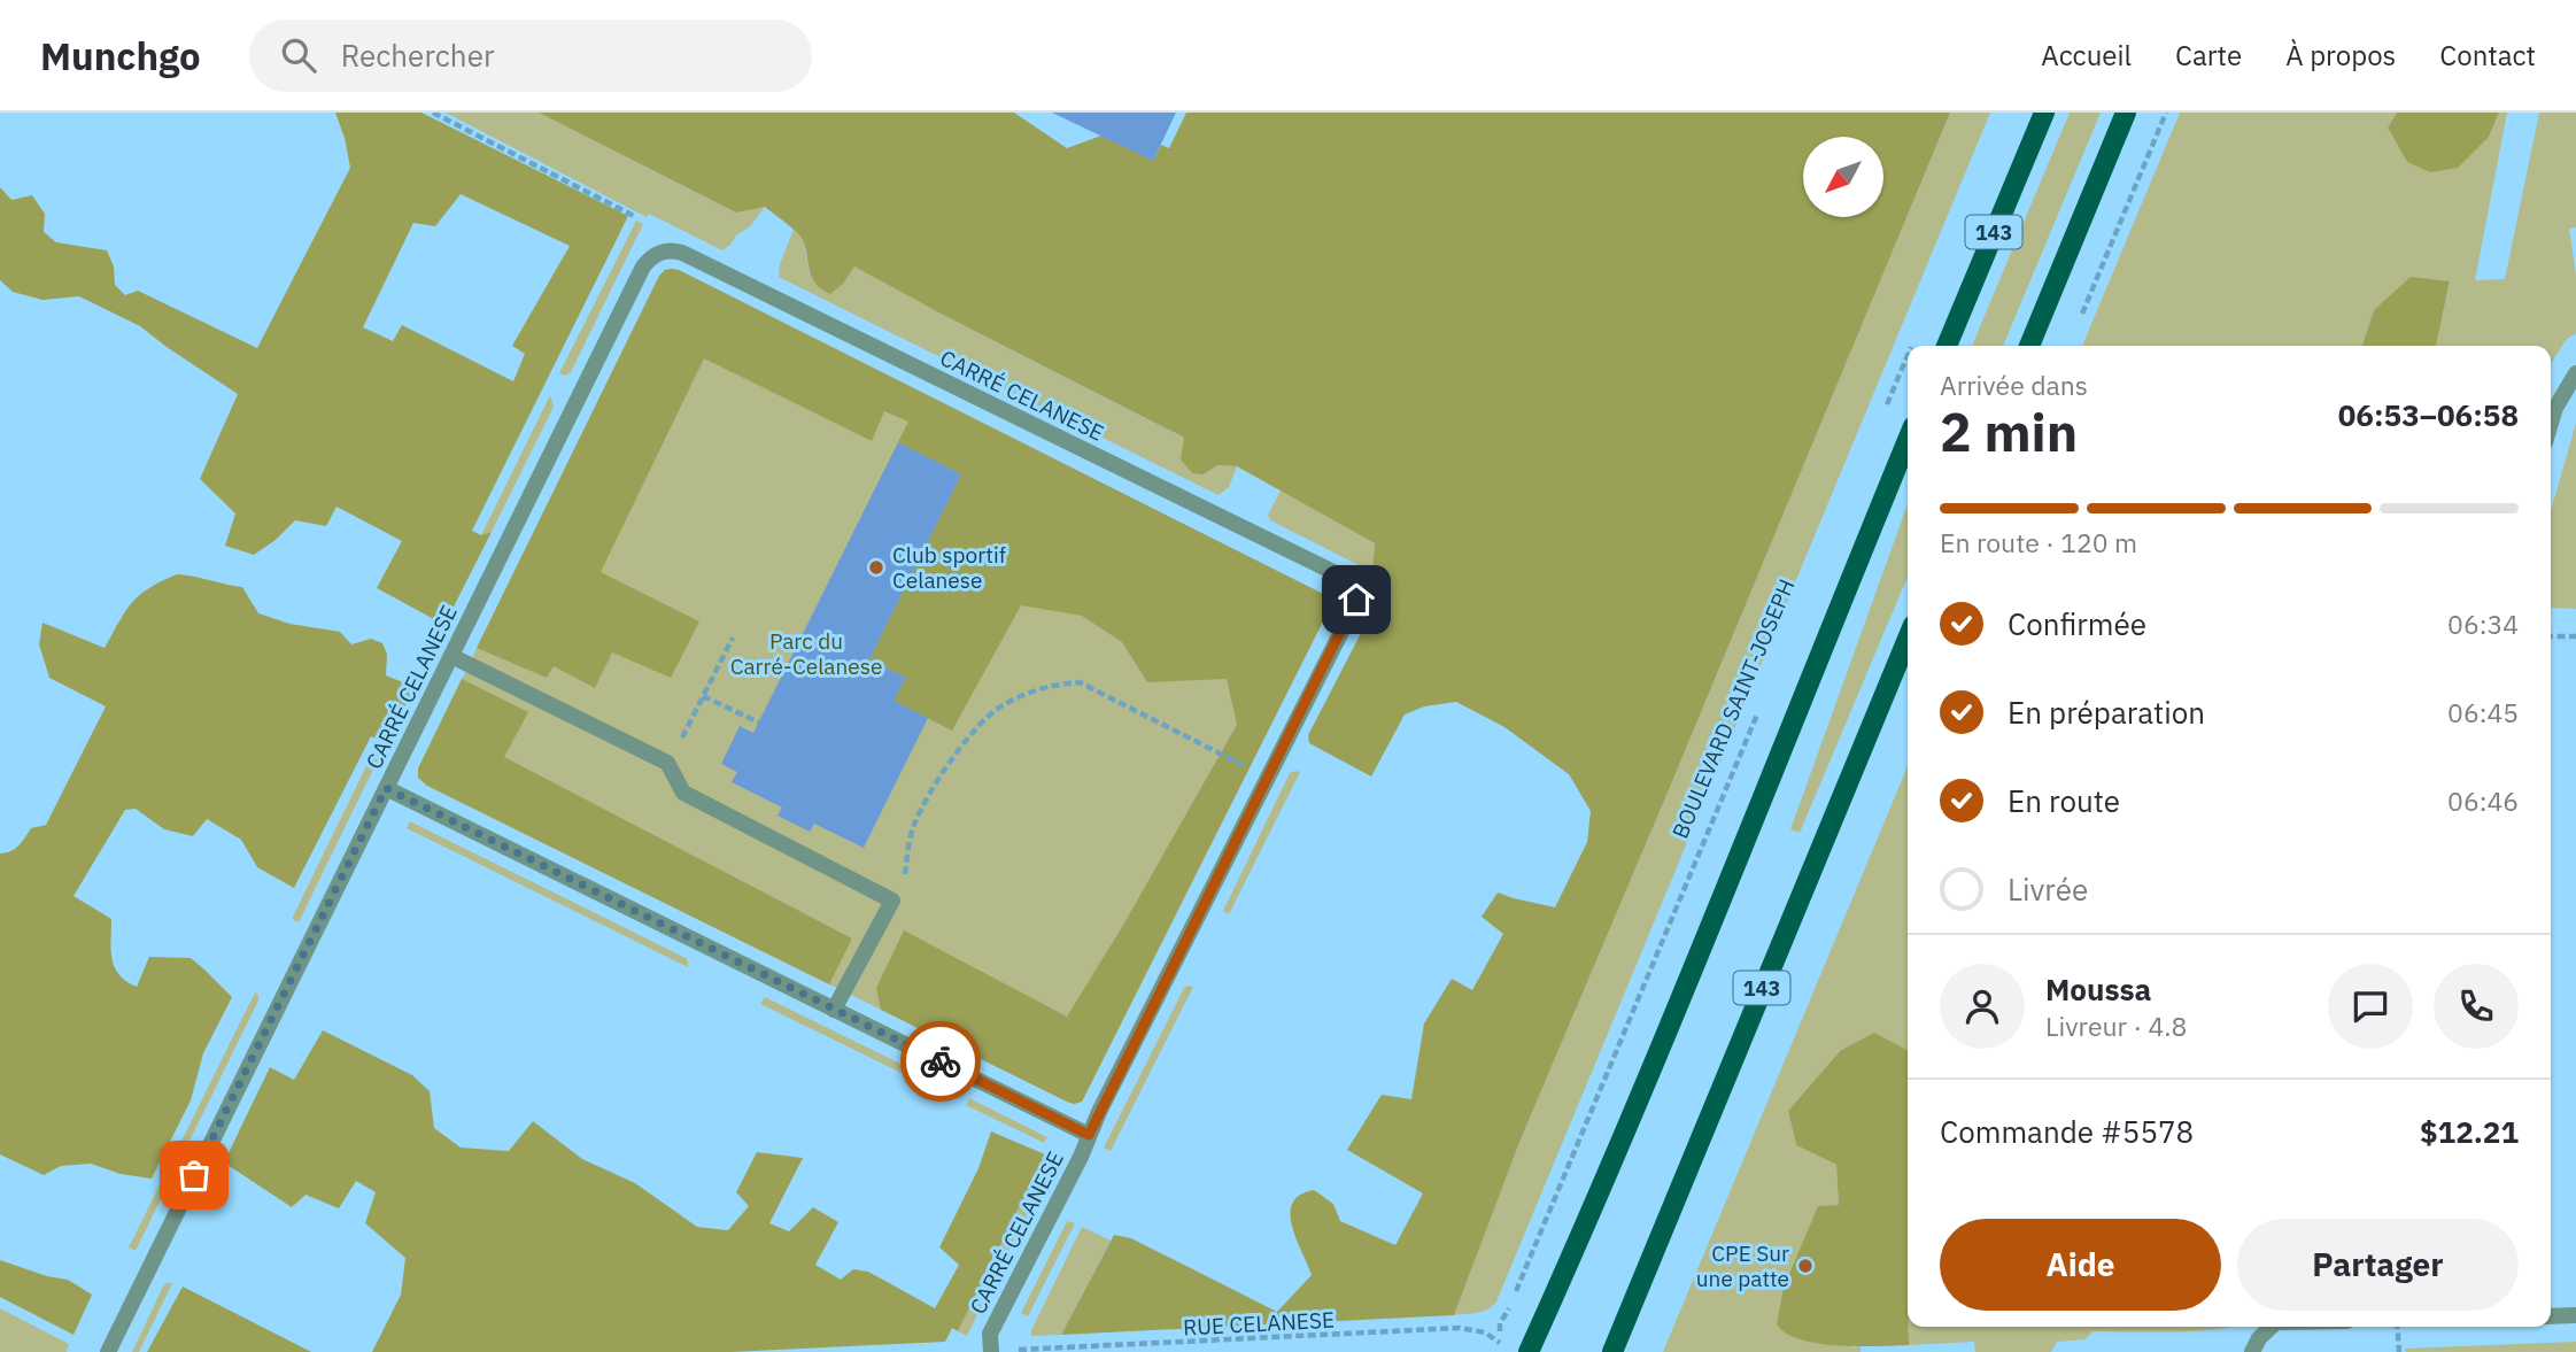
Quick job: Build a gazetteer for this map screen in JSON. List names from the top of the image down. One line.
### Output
{"streets":{"main road":["143"],"street":["CARRÉ CELANESE"],"path":["BOULEVARD SAINT-JOSEPH","RUE CELANESE"]},"parks":["Parc du Carré-Celanese"],"places":["Club sportif Celanese","CPE Sur une patte"],"north":"bottom left","page":{"header":"Munchgo","search":"Rechercher","nav":["Accueil","Carte","À propos","Contact"],"heading":["2 min","Arrivée dans","06:53–06:58"],"panel":["Moussa","Livreur · 4.8","Commande #5578","$12.21"],"bar":"En route · 120 m","list":[["Confirmée","06:34"],["En préparation","06:45"],["En route","06:46"],"Livrée"],"buttons":["Aide","Partager"]}}
